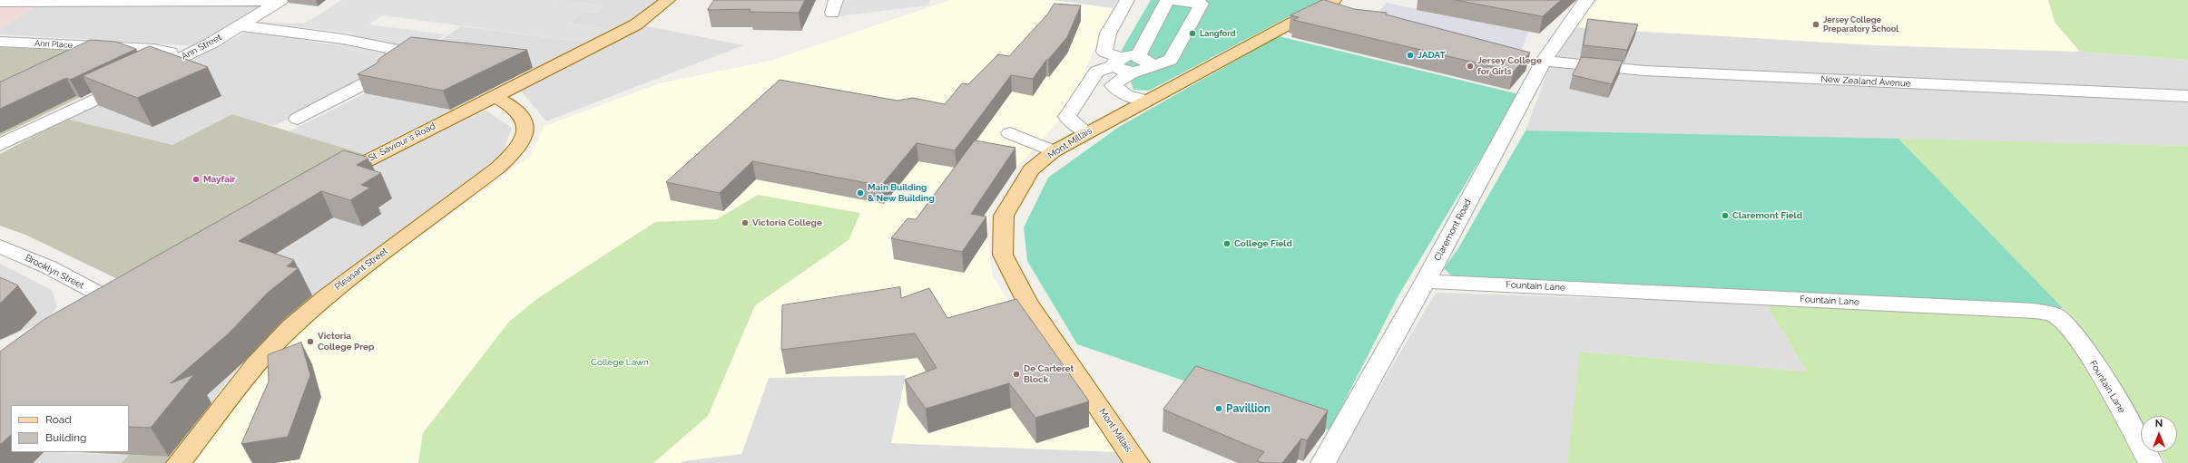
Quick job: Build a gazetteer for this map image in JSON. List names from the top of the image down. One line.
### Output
{"streets":{"main road":["St. Saviour's Road","Mont Millais","Pleasant Street"],"street":["Ann Place","Ann Street","New Zealand Avenue","Claremont Road","Brooklyn Street","Fountain Lane"]},"crossings":[["Ann Place","Ann Street"],["New Zealand Avenue","Claremont Road"],["St. Saviour's Road","Pleasant Street"],["Claremont Road","Fountain Lane"]],"parks":["College Lawn"],"places":["Jersey College Preparatory School","Langford","JADAT","Jersey College for Girls","Mayfair","Main Building & New Building","Claremont Field","Victoria College","College Field","Victoria College Prep","De Carteret Block","Pavillion"],"legend":["Road","Building"],"north":"top"}
